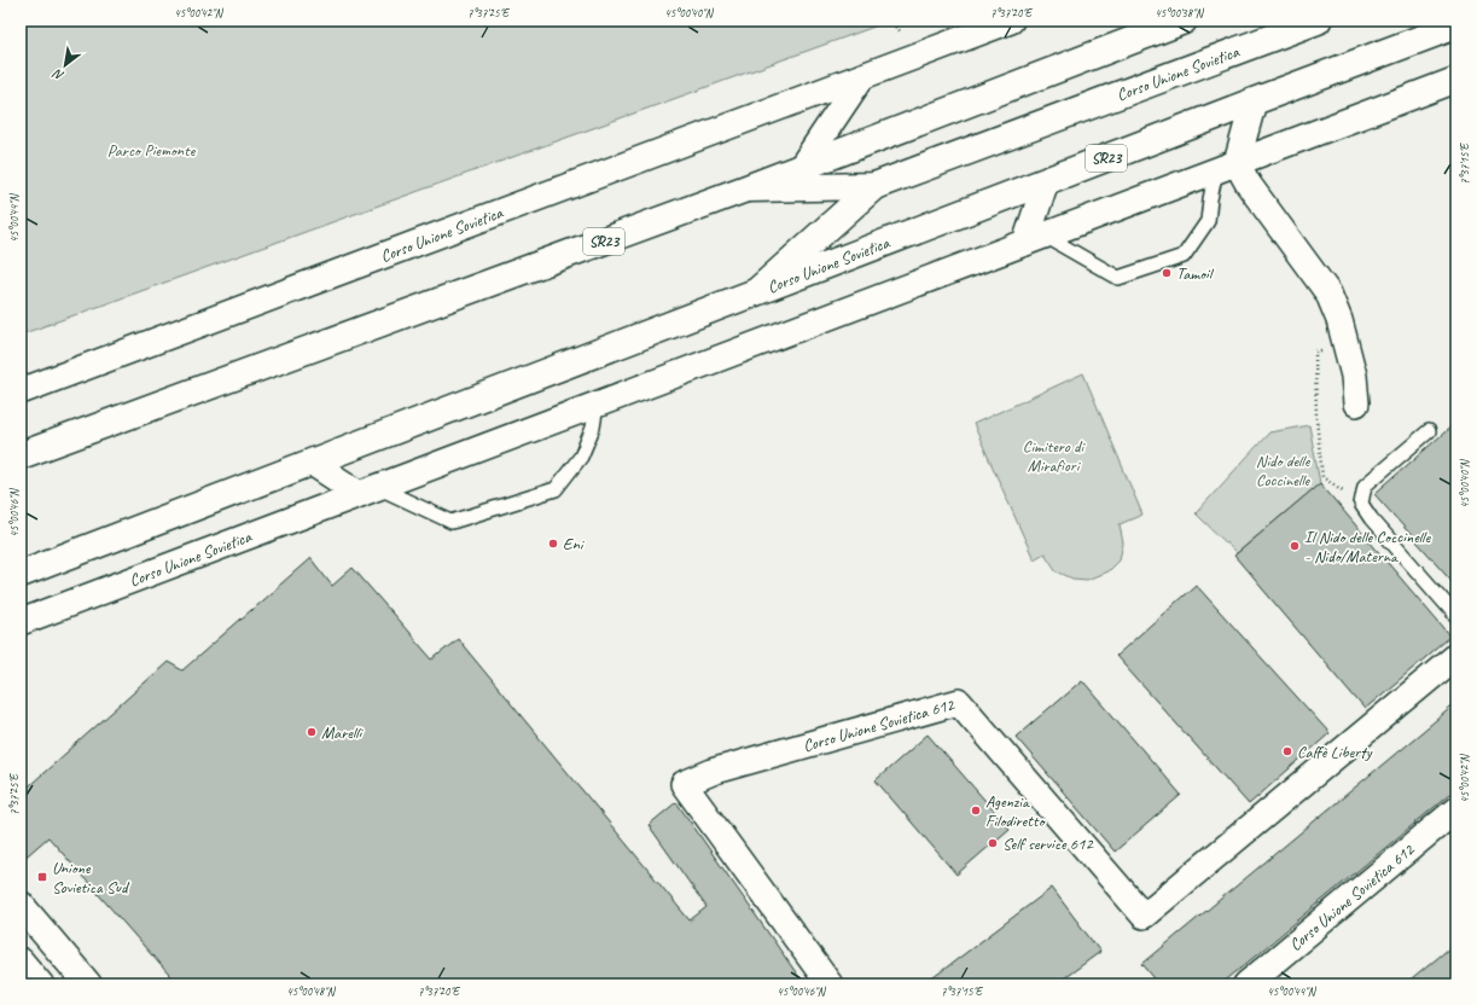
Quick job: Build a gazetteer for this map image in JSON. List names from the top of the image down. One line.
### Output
{"streets":{"main road":["Corso Unione Sovietica","SR23"],"street":["Corso Unione Sovietica 612"]},"parks":["Parco Piemonte","Cimitero di Mirafiori","Nido delle Coccinelle"],"places":{"other":["Tamoil","Eni","Il Nido delle Coccinelle - Nido/Materna","Marelli","Caffè Liberty","Agenzia Filodiretto","Self service 612"],"transit":["Unione Sovietica Sud"]},"north":"bottom left","coordinates":["45°00'42\"N","7°37'25\"E","45°00'40\"N","7°37'20\"E","45°00'38\"N","7°37'15\"E","45°00'44\"N","45°00'46\"N","45°00'48\"N"]}
